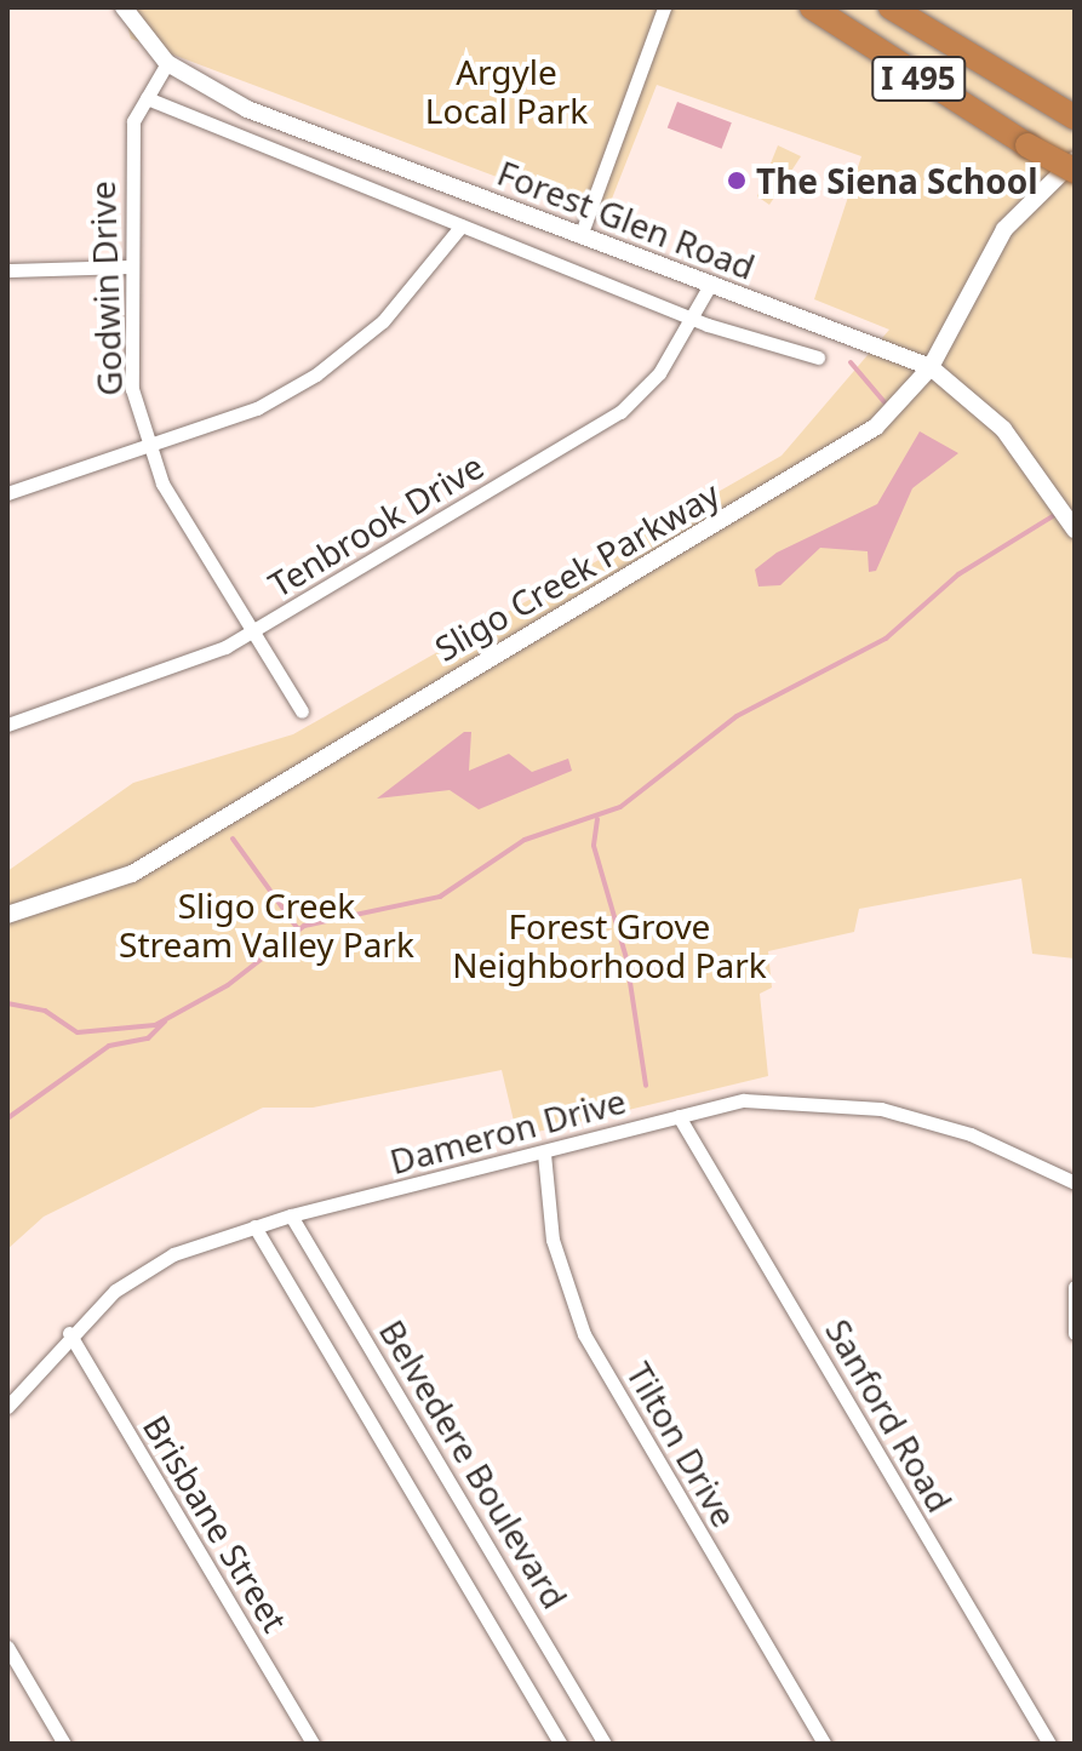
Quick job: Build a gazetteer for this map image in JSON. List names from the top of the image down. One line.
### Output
{"streets":{"highway":["I 495"],"street":["Forest Glen Road","Godwin Drive","Tenbrook Drive","Sligo Creek Parkway","Dameron Drive","Sanford Road","Tilton Drive","Belvedere Boulevard","Brisbane Street"]},"crossings":[["Forest Glen Road","Godwin Drive"],["Forest Glen Road","Tenbrook Drive"],["Forest Glen Road","Sligo Creek Parkway"],["Godwin Drive","Tenbrook Drive"],["Dameron Drive","Sanford Road"],["Dameron Drive","Tilton Drive"],["Dameron Drive","Belvedere Boulevard"],["Dameron Drive","Brisbane Street"]],"parks":["Argyle Local Park","Sligo Creek Stream Valley Park","Forest Grove Neighborhood Park"],"places":["The Siena School"]}
